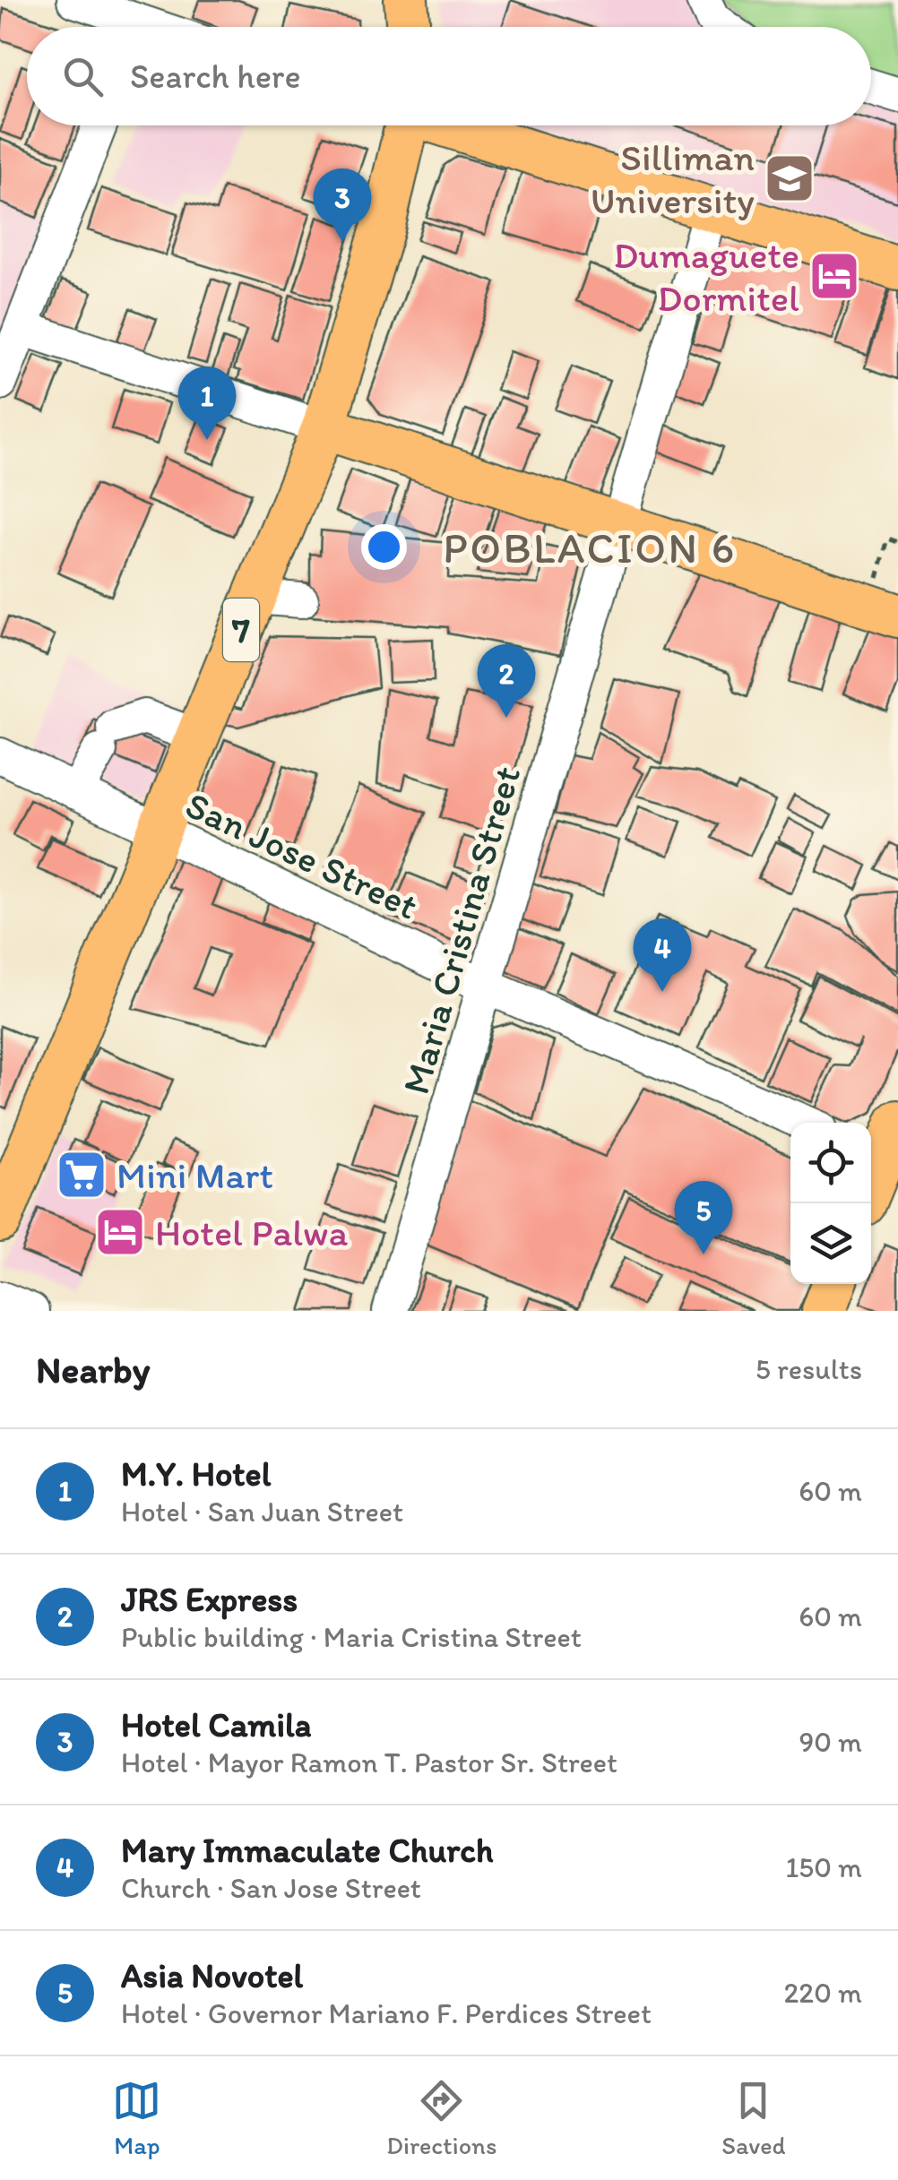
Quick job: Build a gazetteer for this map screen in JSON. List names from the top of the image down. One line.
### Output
{"streets":{"main road":["7"],"street":["San Jose Street","Maria Cristina Street"]},"crossings":[["7","San Jose Street"],["7","Maria Cristina Street"],["San Jose Street","Maria Cristina Street"]],"districts":["POBLACION 6"],"places":{"school or university":["Silliman University"],"hotel":["Dumaguete Dormitel","Hotel Palwa"],"supermarket":["Mini Mart"]},"page":{"search":"Search here","pins":["3","1","2","4","5"],"heading":["Nearby","5 results"],"list":[{"mark":"1","name":"M.Y. Hotel","note":"Hotel · San Juan Street","value":"60 m"},{"mark":"2","name":"JRS Express","note":"Public building · Maria Cristina Street","value":"60 m"},{"mark":"3","name":"Hotel Camila","note":"Hotel · Mayor Ramon T. Pastor Sr. Street","value":"90 m"},{"mark":"4","name":"Mary Immaculate Church","note":"Church · San Jose Street","value":"150 m"},{"mark":"5","name":"Asia Novotel","note":"Hotel · Governor Mariano F. Perdices Street","value":"220 m"}],"nav":["Map","Directions","Saved"]}}
